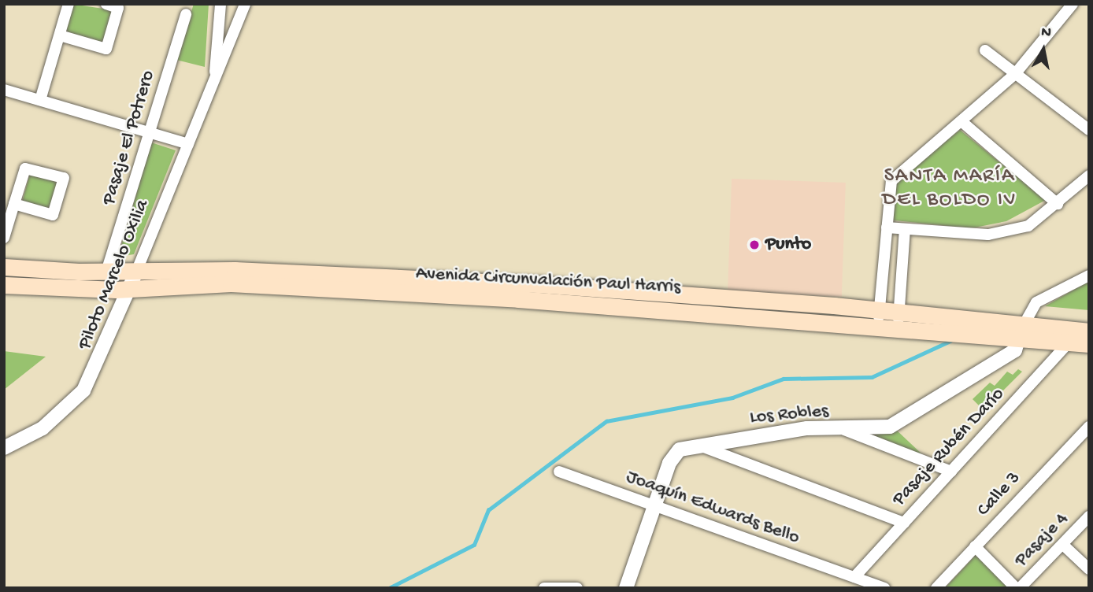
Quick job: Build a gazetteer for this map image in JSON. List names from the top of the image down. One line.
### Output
{"streets":{"main road":["Avenida Circunvalación Paul Harris"],"street":["Pasaje El Potrero","Piloto Marcelo Oxilia","Los Robles","Pasaje Rubén Darío","Calle 3","Joaquín Edwards Bello","Pasaje 4"]},"crossings":[["Pasaje El Potrero","Avenida Circunvalación Paul Harris"],["Piloto Marcelo Oxilia","Avenida Circunvalación Paul Harris"],["Avenida Circunvalación Paul Harris","Los Robles"],["Avenida Circunvalación Paul Harris","Pasaje Rubén Darío"],["Los Robles","Joaquín Edwards Bello"],["Pasaje Rubén Darío","Joaquín Edwards Bello"]],"districts":["SANTA MARÍA DEL BOLDO IV"],"places":["Punto"],"north":"top"}
